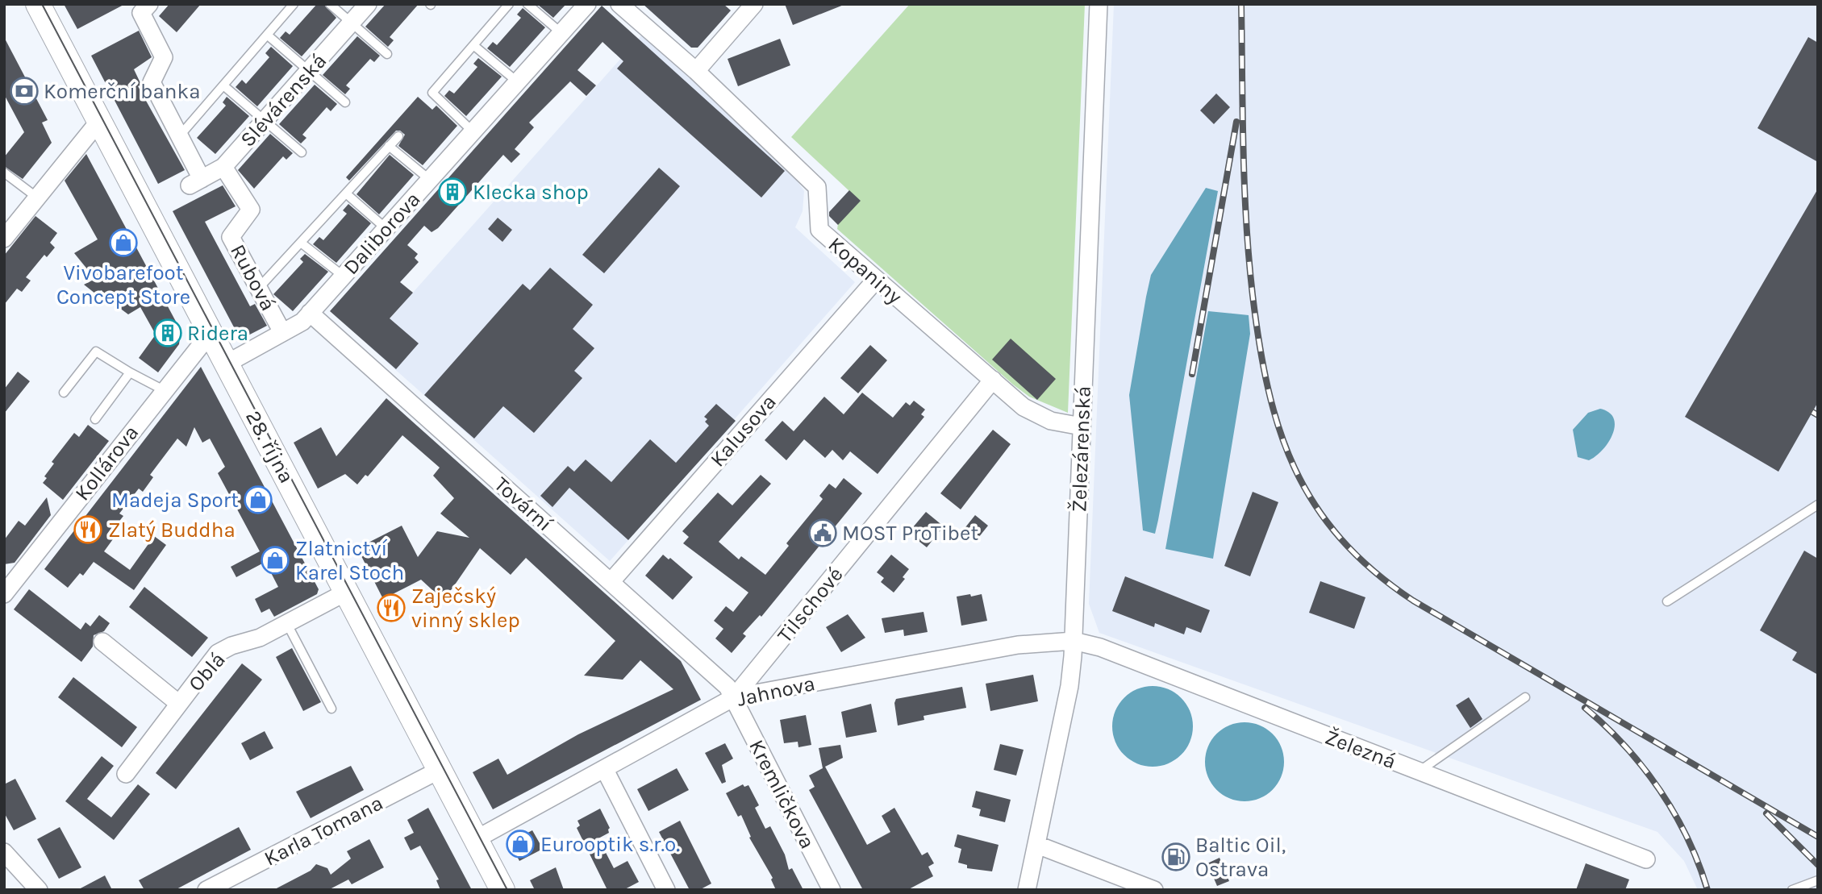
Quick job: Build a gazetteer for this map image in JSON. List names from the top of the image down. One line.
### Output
{"streets":{"main road":["28. října"],"street":["Slévárenská","Daliborova","Kopaniny","Rubová","Kalusova","Železárenská","Kollárova","Tovární","Tilschové","Oblá","Jahnova","Železná","Kremličkova","Karla Tomana"]},"crossings":[["Slévárenská","Rubová"],["Daliborova","Rubová"],["Daliborova","28. října"],["Daliborova","Tovární"],["Kopaniny","Kalusova"],["Kopaniny","Železárenská"],["Kopaniny","Tilschové"],["Kalusova","Tovární"],["28. října","Kollárova"],["28. října","Oblá"],["28. října","Jahnova"],["28. října","Karla Tomana"],["Železárenská","Jahnova"],["Železárenská","Železná"],["Tovární","Tilschové"],["Tovární","Jahnova"],["Tovární","Kremličkova"],["Tilschové","Jahnova"],["Tilschové","Kremličkova"],["Jahnova","Železná"],["Jahnova","Kremličkova"]],"places":{"bank":["Komerční banka"],"building":["Klecka shop","Ridera"],"shop":["Vivobarefoot Concept Store","Madeja Sport","Zlatnictví Karel Stoch","Eurooptik s.r.o."],"restaurant":["Zlatý Buddha","Zaječský vinný sklep"],"public building":["MOST ProTibet"],"fuel station":["Baltic Oil, Ostrava"]}}
